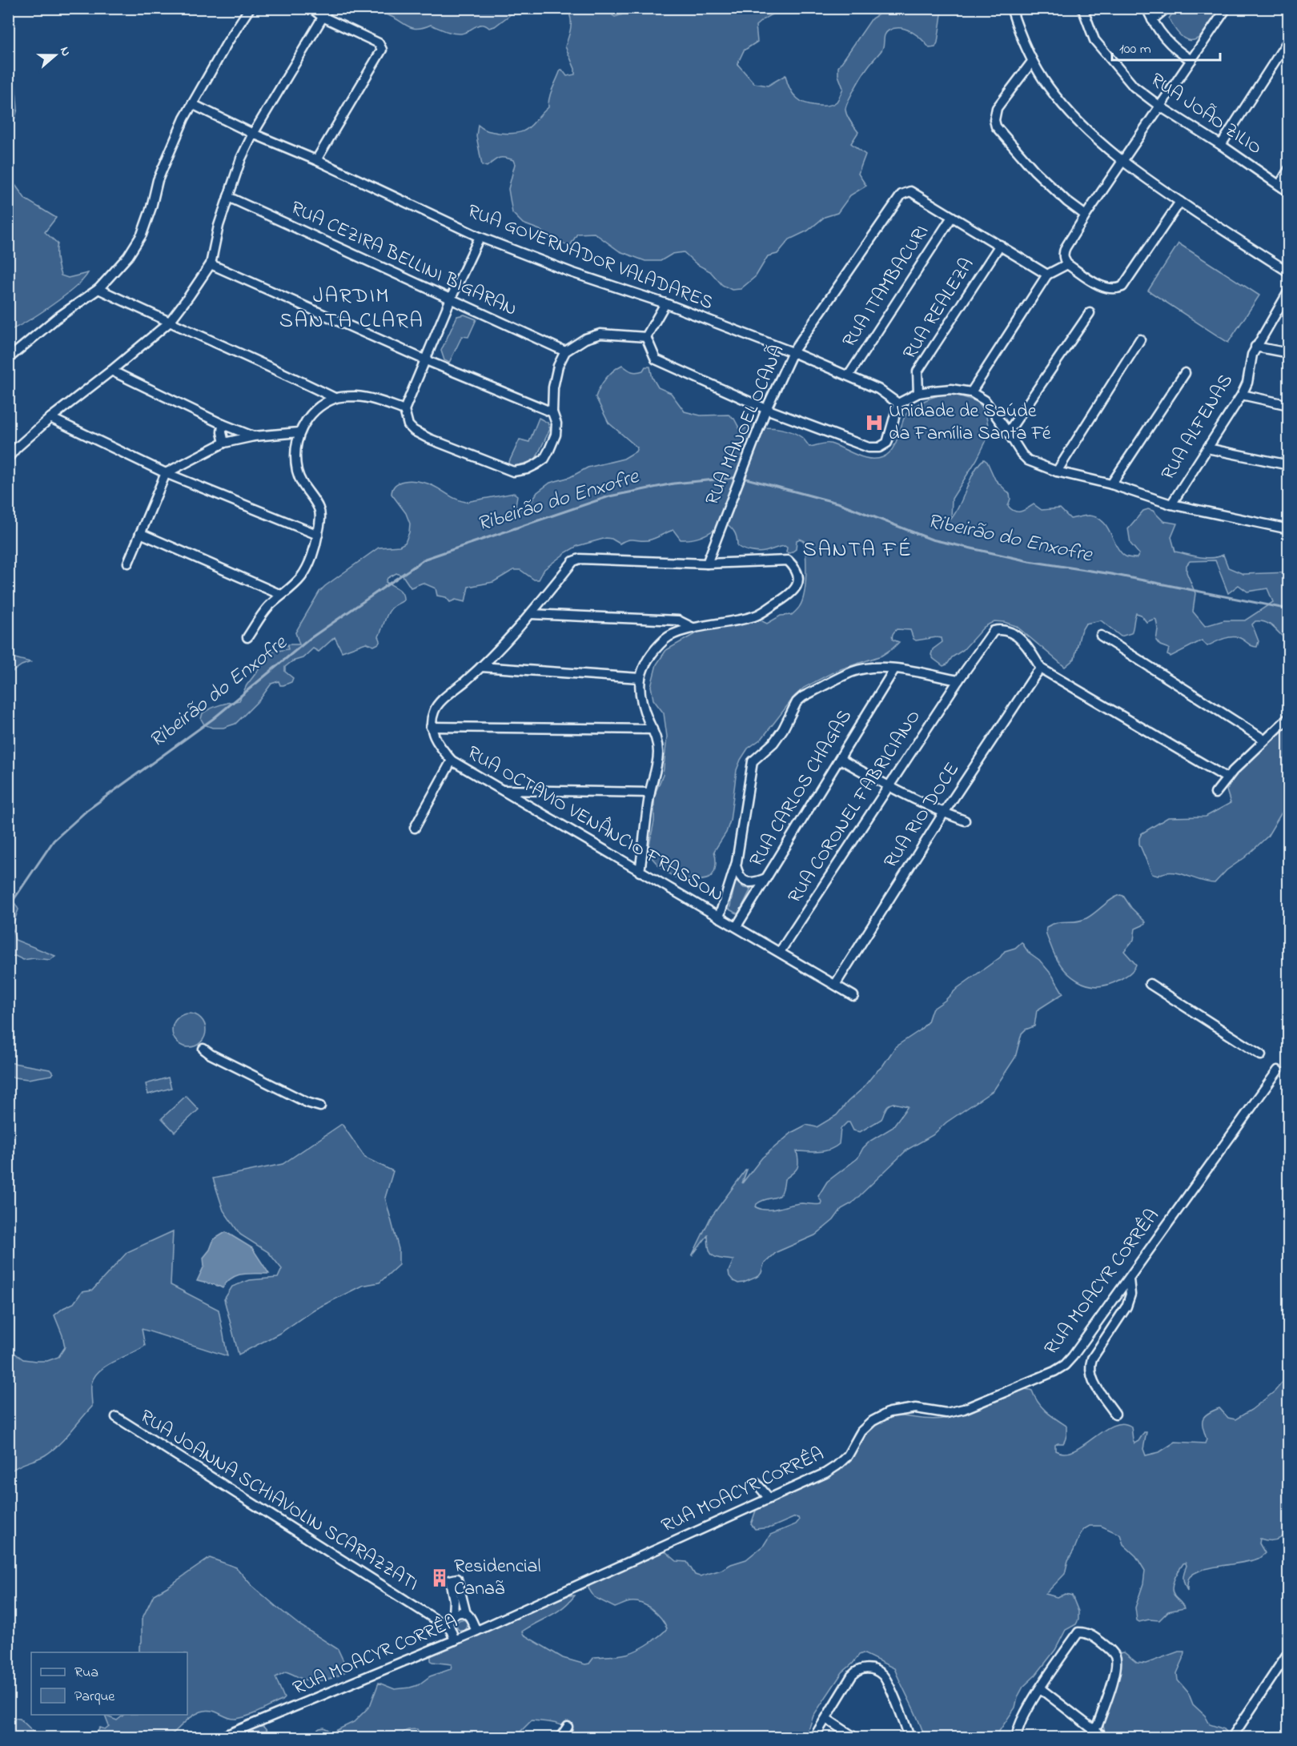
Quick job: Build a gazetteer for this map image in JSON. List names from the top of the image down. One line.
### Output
{"streets":{"street":["RUA JOÃO ZILIO","RUA GOVERNADOR VALADARES","RUA CEZIRA BELLINI BIGARAN","RUA ITAMBACURI","RUA REALEZA","RUA MANOEL OCANÃ","RUA ALFENAS","RUA CARLOS CHAGAS","RUA CORONEL FABRICIANO","RUA RIO DOCE","RUA OCTAVIO VENÂNCIO FRASSON","RUA MOACYR CORRÊA","RUA JOANNA SCHIAVOLIN SCARAZZATI"]},"crossings":[["RUA GOVERNADOR VALADARES","RUA ITAMBACURI"],["RUA GOVERNADOR VALADARES","RUA MANOEL OCANÃ"],["RUA ITAMBACURI","RUA MANOEL OCANÃ"],["RUA CARLOS CHAGAS","RUA OCTAVIO VENÂNCIO FRASSON"],["RUA CORONEL FABRICIANO","RUA RIO DOCE"],["RUA CORONEL FABRICIANO","RUA OCTAVIO VENÂNCIO FRASSON"],["RUA RIO DOCE","RUA OCTAVIO VENÂNCIO FRASSON"]],"districts":["JARDIM SANTA CLARA","SANTA FÉ"],"water":["Ribeirão do Enxofre"],"places":{"hospital":["Unidade de Saúde da Família Santa Fé"],"building":["Residencial Canaã"]},"legend":["Rua","Parque"],"scale_bar":"100 m","north":"right"}
